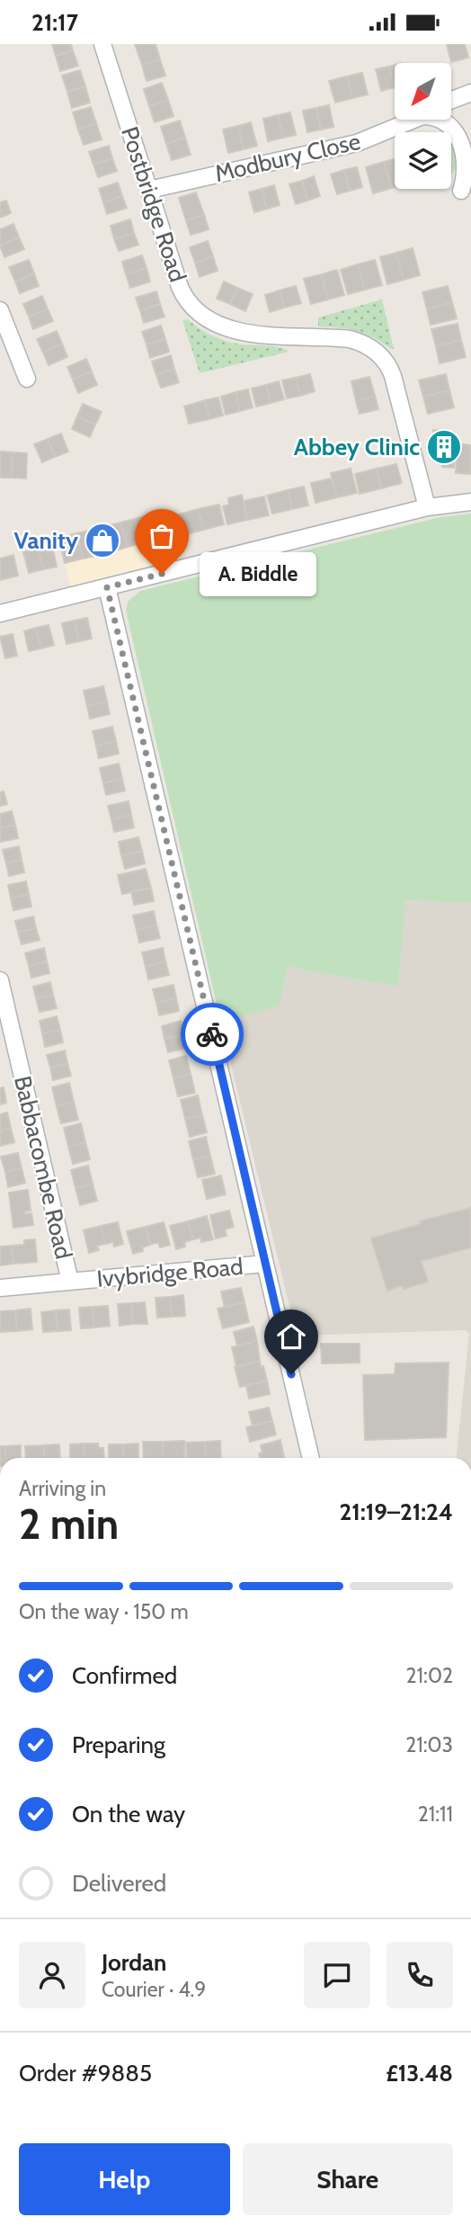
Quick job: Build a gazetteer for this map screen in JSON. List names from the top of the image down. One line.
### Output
{"streets":{"street":["Modbury Close","Postbridge Road","Babbacombe Road","Ivybridge Road"]},"crossings":[["Modbury Close","Postbridge Road"],["Babbacombe Road","Ivybridge Road"]],"places":{"building":["Abbey Clinic"],"shop":["Vanity"],"other":["A. Biddle"]},"north":"bottom left","page":{"status":"21:17","bubble":"A. Biddle","heading":["2 min","Arriving in","21:19–21:24"],"panel":["Jordan","Courier · 4.9","Order #9885","£13.48"],"bar":"On the way · 150 m","list":[["Confirmed","21:02"],["Preparing","21:03"],["On the way","21:11"],"Delivered"],"buttons":["Help","Share"]}}
